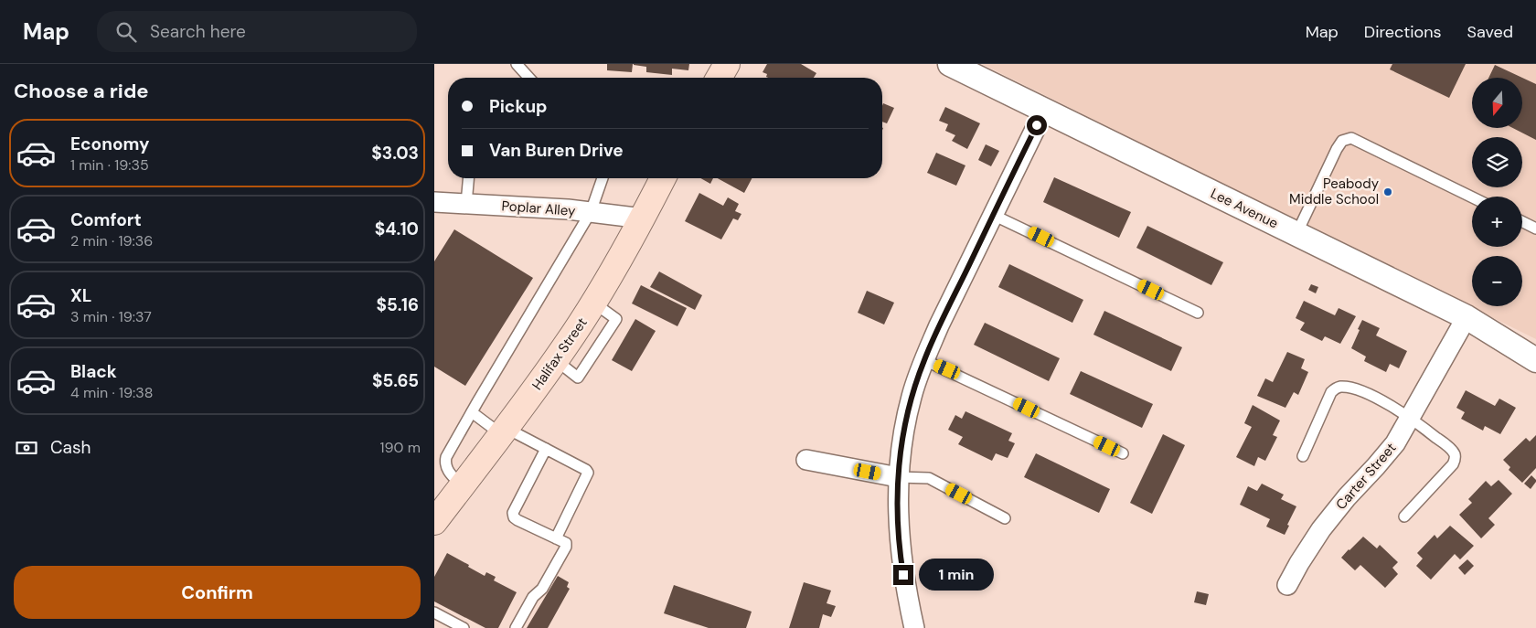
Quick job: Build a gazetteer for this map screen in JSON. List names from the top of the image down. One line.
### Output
{"streets":{"main road":["Halifax Street"],"street":["Poplar Alley","Lee Avenue","Carter Street"]},"crossings":[["Poplar Alley","Halifax Street"],["Lee Avenue","Carter Street"]],"places":["Peabody Middle School"],"north":"bottom","page":{"header":"Map","search":"Search here","nav":["Map","Directions","Saved"],"heading":"Choose a ride","map_buttons":["+","−"],"banner":["Pickup","Van Buren Drive"],"list":[{"name":"Economy","note":"1 min · 19:35","value":"$3.03"},{"name":"Comfort","note":"2 min · 19:36","value":"$4.10"},{"name":"XL","note":"3 min · 19:37","value":"$5.16"},{"name":"Black","note":"4 min · 19:38","value":"$5.65"}],"pay":["Cash","190 m"],"buttons":"Confirm","bubble":"1 min"}}
